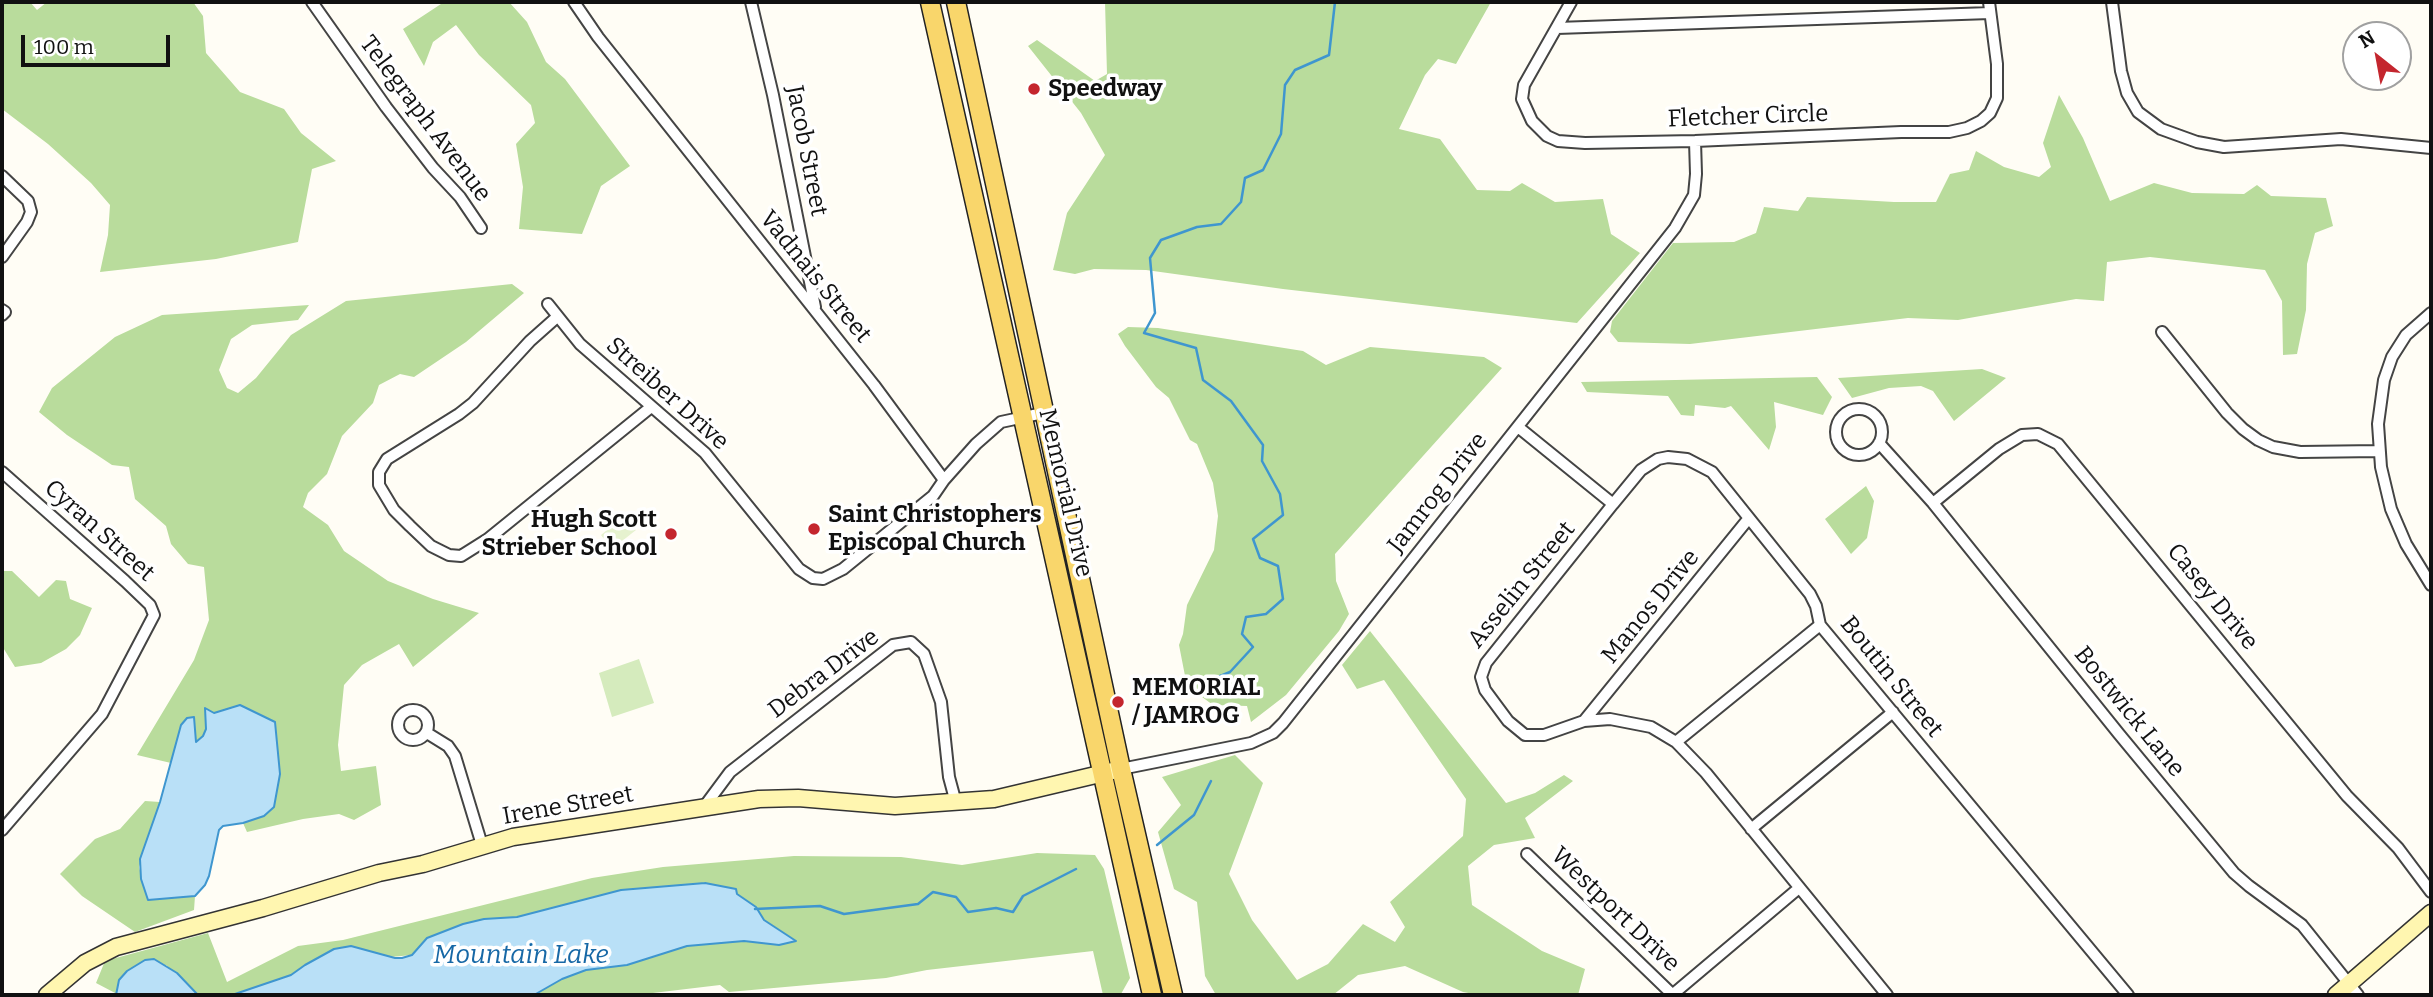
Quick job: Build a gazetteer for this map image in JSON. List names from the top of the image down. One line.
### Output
{"streets":{"main road":["Memorial Drive"],"street":["Fletcher Circle","Telegraph Avenue","Jacob Street","Vadnais Street","Streiber Drive","Jamrog Drive","Cyran Street","Asselin Street","Casey Drive","Manos Drive","Debra Drive","Boutin Street","Bostwick Lane","Irene Street","Westport Drive"]},"crossings":[["Fletcher Circle","Jamrog Drive"],["Jacob Street","Vadnais Street"],["Vadnais Street","Streiber Drive"],["Memorial Drive","Jamrog Drive"],["Memorial Drive","Irene Street"],["Jamrog Drive","Irene Street"],["Asselin Street","Manos Drive"],["Asselin Street","Boutin Street"],["Casey Drive","Bostwick Lane"],["Manos Drive","Boutin Street"],["Debra Drive","Irene Street"]],"water":["Mountain Lake"],"places":["Speedway","Saint Christophers Episcopal Church","Hugh Scott Strieber School","MEMORIAL / JAMROG"],"scale_bar":"100 m","north":"top left"}
